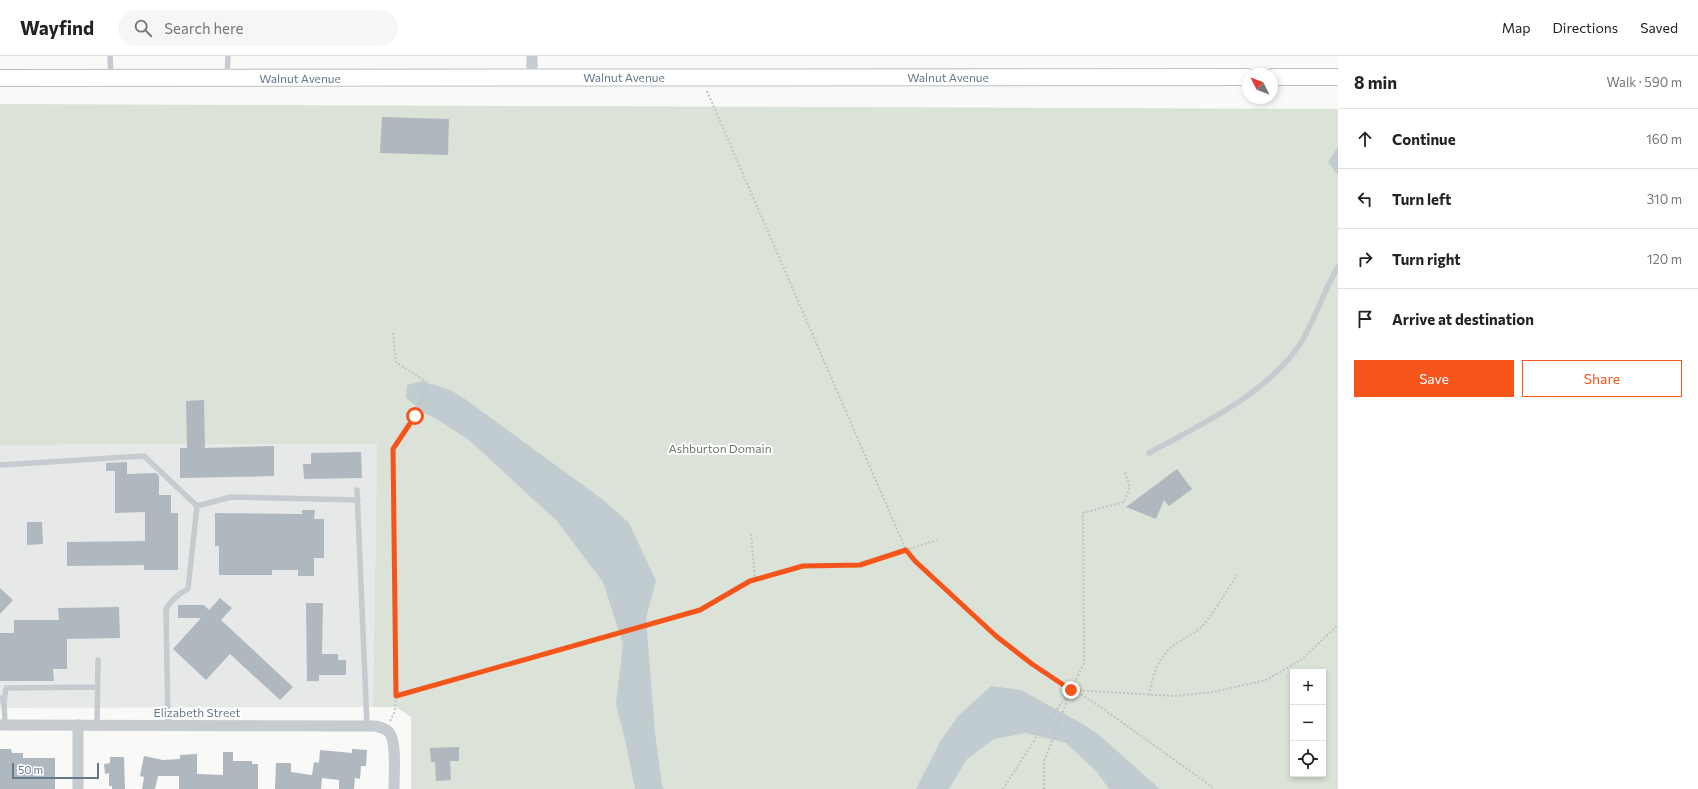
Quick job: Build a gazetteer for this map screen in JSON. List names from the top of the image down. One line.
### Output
{"streets":{"main road":["Walnut Avenue"],"street":["Elizabeth Street"]},"parks":["Ashburton Domain"],"scale_bar":"50 m","north":"top left","page":{"header":"Wayfind","search":"Search here","nav":["Map","Directions","Saved"],"heading":["8 min","Walk · 590 m"],"list":[["Continue","160 m"],["Turn left","310 m"],["Turn right","120 m"],"Arrive at destination"],"buttons":["Save","Share"],"map_buttons":["+","−"],"scale":"50 m"}}
